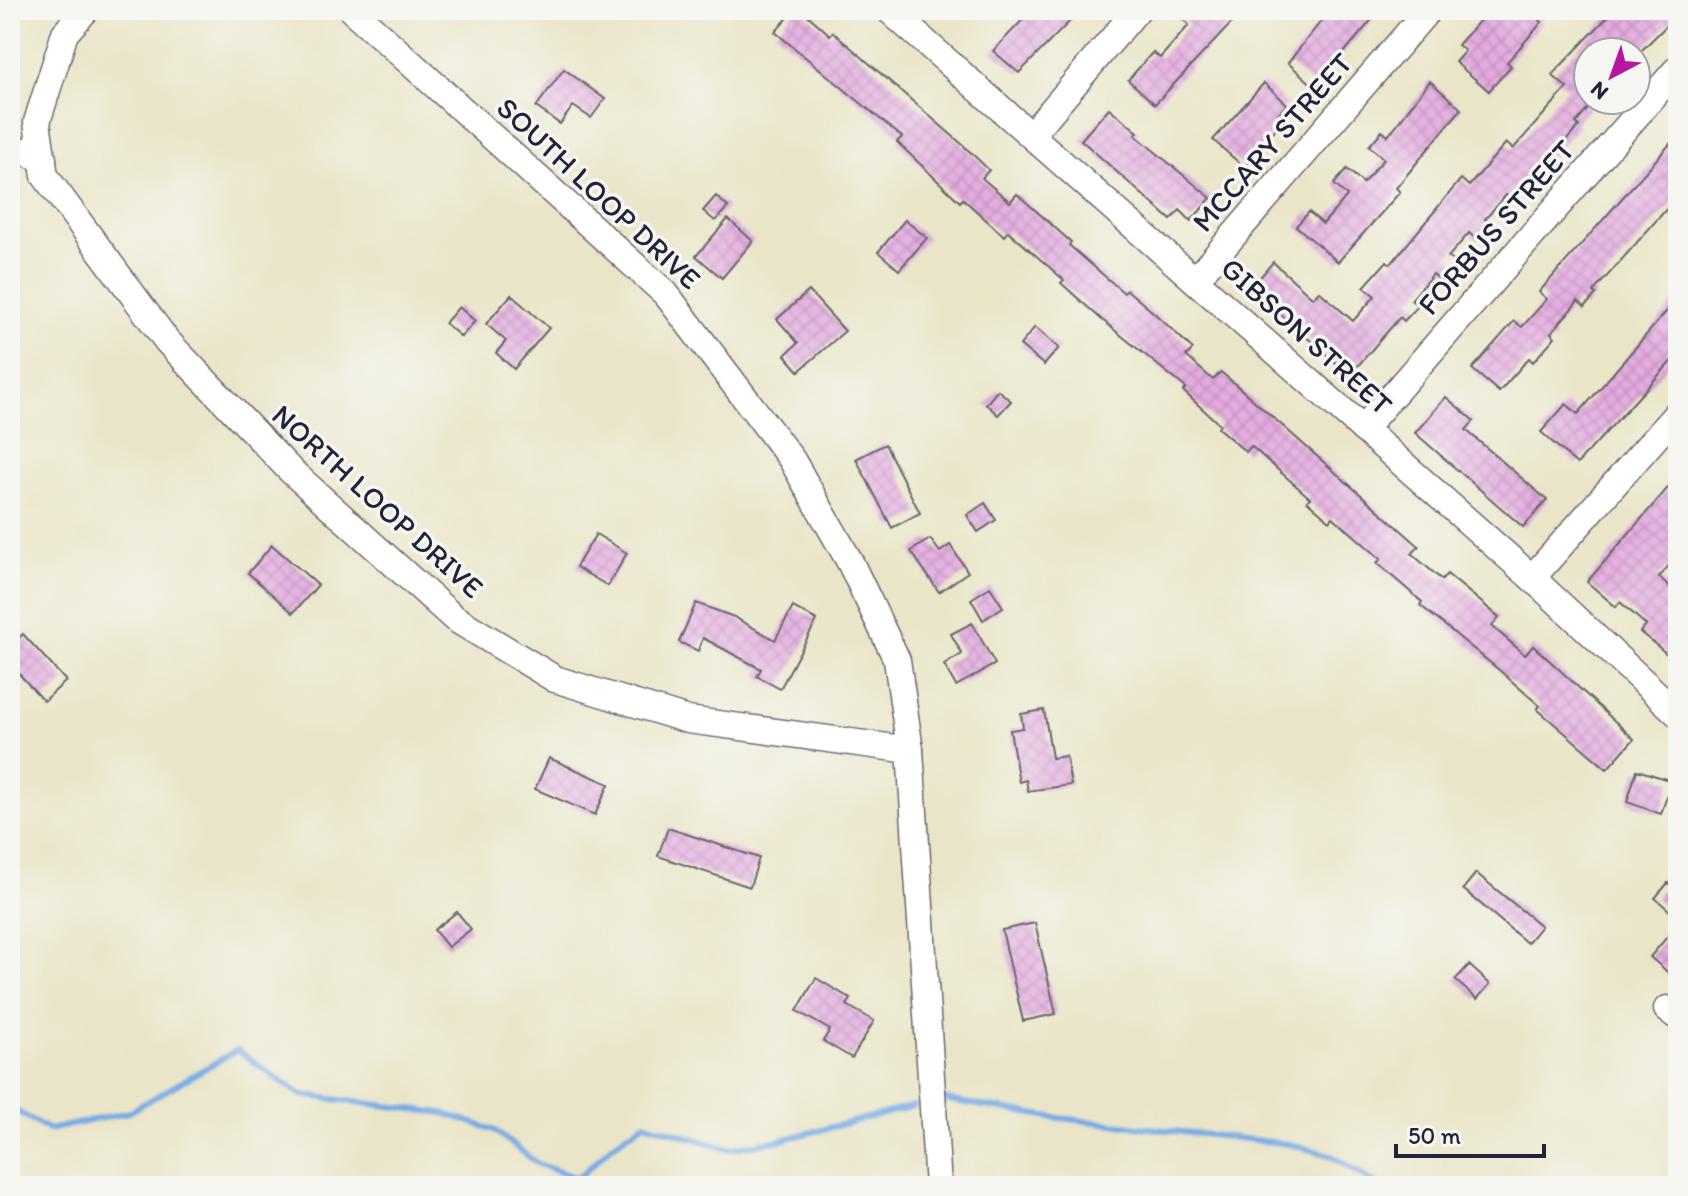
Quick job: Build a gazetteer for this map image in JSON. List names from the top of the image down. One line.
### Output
{"streets":{"street":["MCCARY STREET","SOUTH LOOP DRIVE","FORBUS STREET","GIBSON STREET","NORTH LOOP DRIVE"]},"crossings":[["MCCARY STREET","GIBSON STREET"],["SOUTH LOOP DRIVE","NORTH LOOP DRIVE"],["FORBUS STREET","GIBSON STREET"]],"scale_bar":"50 m","north":"bottom left"}
